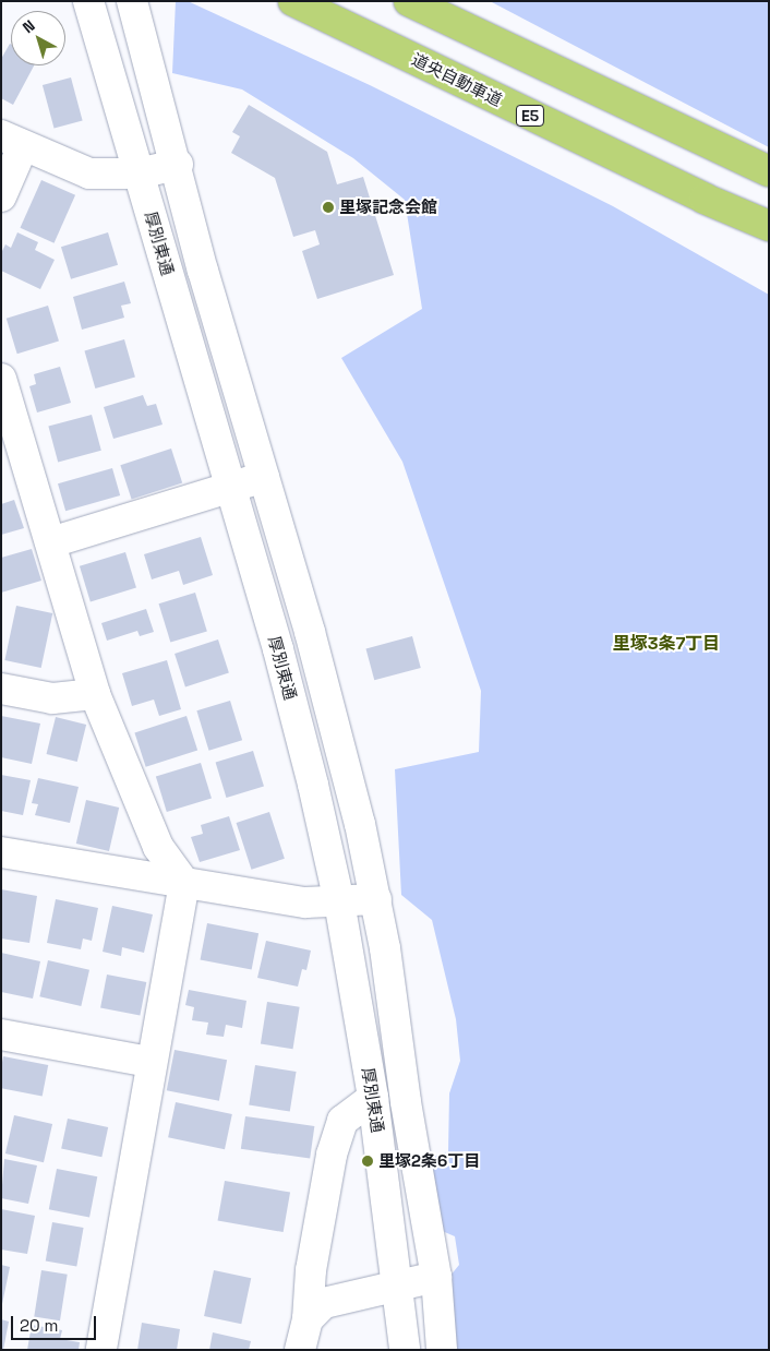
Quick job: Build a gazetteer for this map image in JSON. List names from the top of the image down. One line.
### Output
{"streets":{"highway":["道央自動車道","E5"],"street":["厚別東通"]},"districts":["里塚3条7丁目"],"places":["里塚記念会館","里塚2条6丁目"],"scale_bar":"20 m","north":"top left"}
